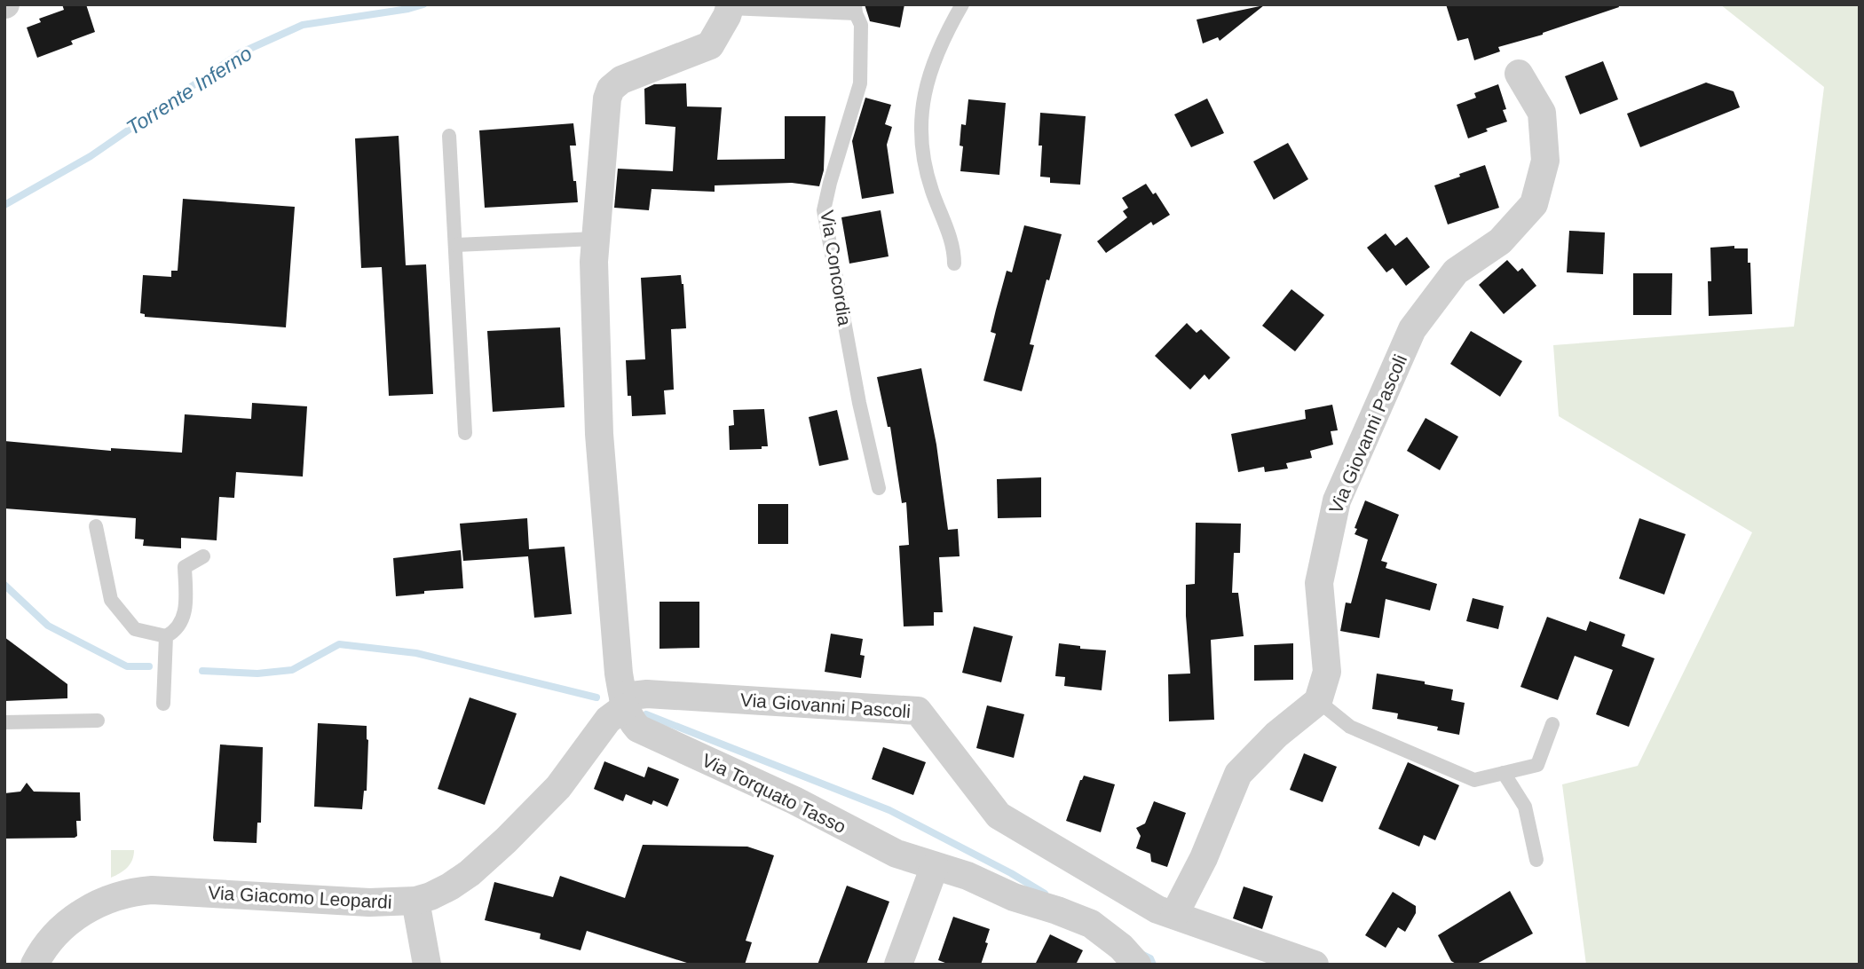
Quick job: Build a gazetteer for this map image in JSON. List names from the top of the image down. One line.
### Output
{"streets":{"street":["Via Concordia","Via Giovanni Pascoli","Via Torquato Tasso","Via Giacomo Leopardi"]},"crossings":[["Via Concordia","Via Giovanni Pascoli"],["Via Concordia","Via Torquato Tasso"],["Via Concordia","Via Giacomo Leopardi"],["Via Giovanni Pascoli","Via Torquato Tasso"],["Via Giovanni Pascoli","Via Giacomo Leopardi"],["Via Torquato Tasso","Via Giacomo Leopardi"]],"water":["Torrente Inferno"]}
